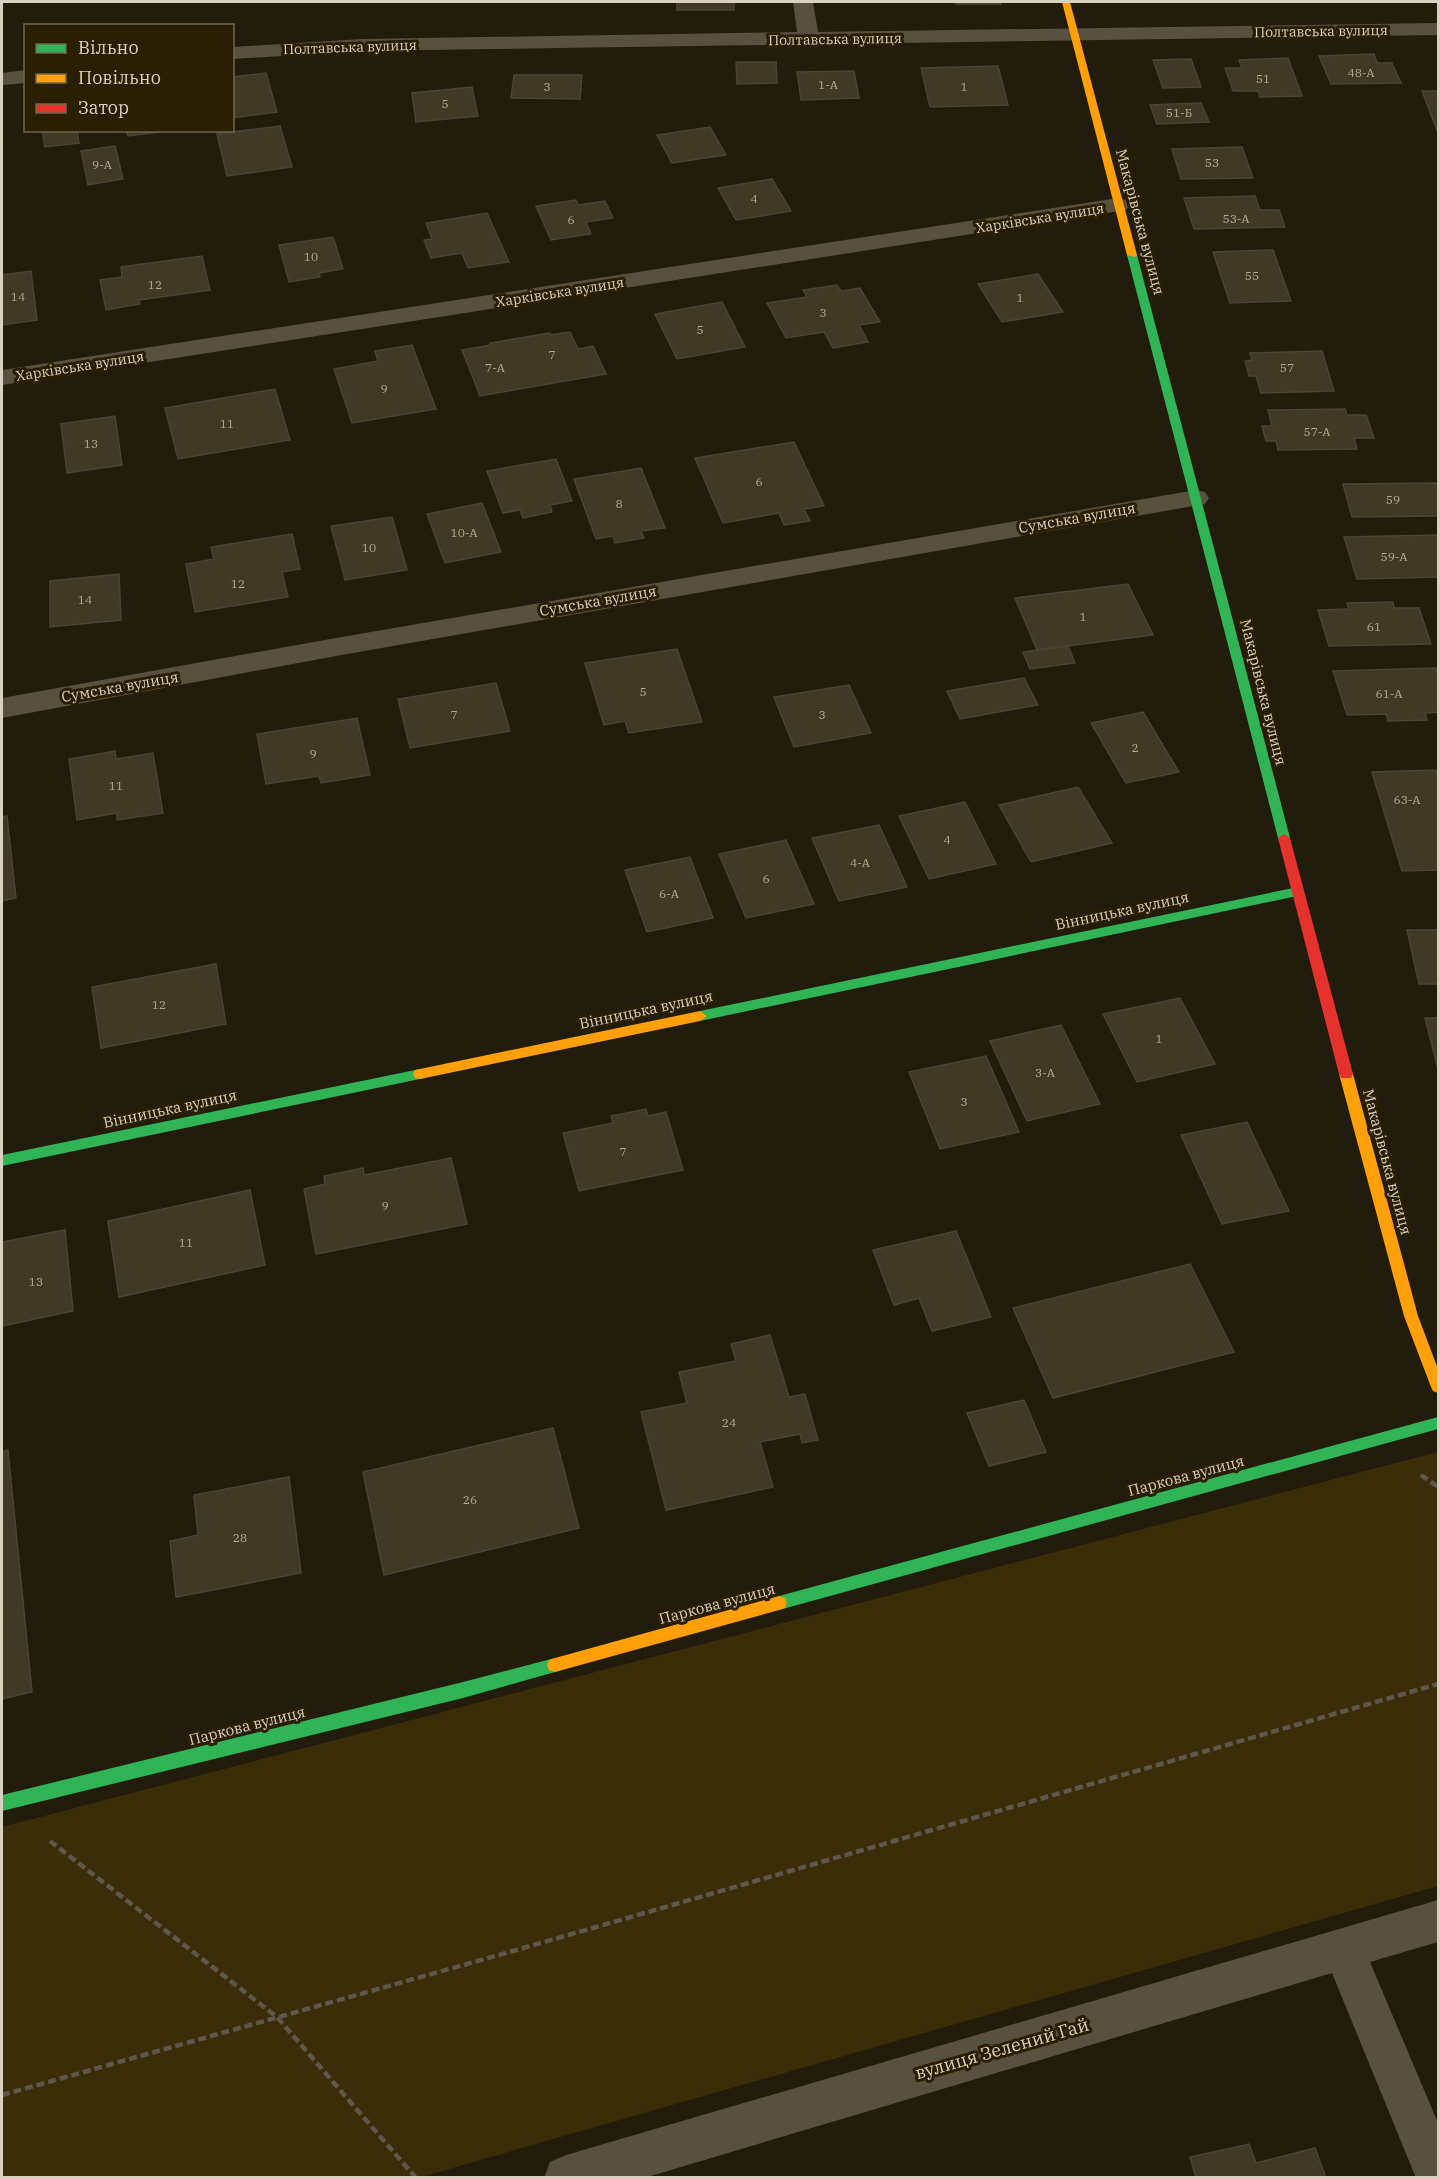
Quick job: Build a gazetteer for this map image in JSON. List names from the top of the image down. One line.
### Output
{"streets":{"street":["Полтавська вулиця","Харківська вулиця","Макарівська вулиця","Сумська вулиця","Вінницька вулиця","Паркова вулиця","вулиця Зелений Гай"]},"crossings":[["Полтавська вулиця","Макарівська вулиця"],["Харківська вулиця","Макарівська вулиця"],["Макарівська вулиця","Сумська вулиця"],["Макарівська вулиця","Вінницька вулиця"]],"house_numbers":["48-А","51","1-А","3","1","5","51-Б","53","9-А","4","53-А","6","10","55","12","14","1","3","5","7","7-А","57","9","11","57-А","13","6","59","8","10-А","10","59-А","12","14","1","61","5","61-А","7","3","2","9","11","63-А","4","4-А","6","6-А","12","1","3-А","3","7","9","11","13","24","26","28"],"legend":["Вільно","Повільно","Затор"]}
